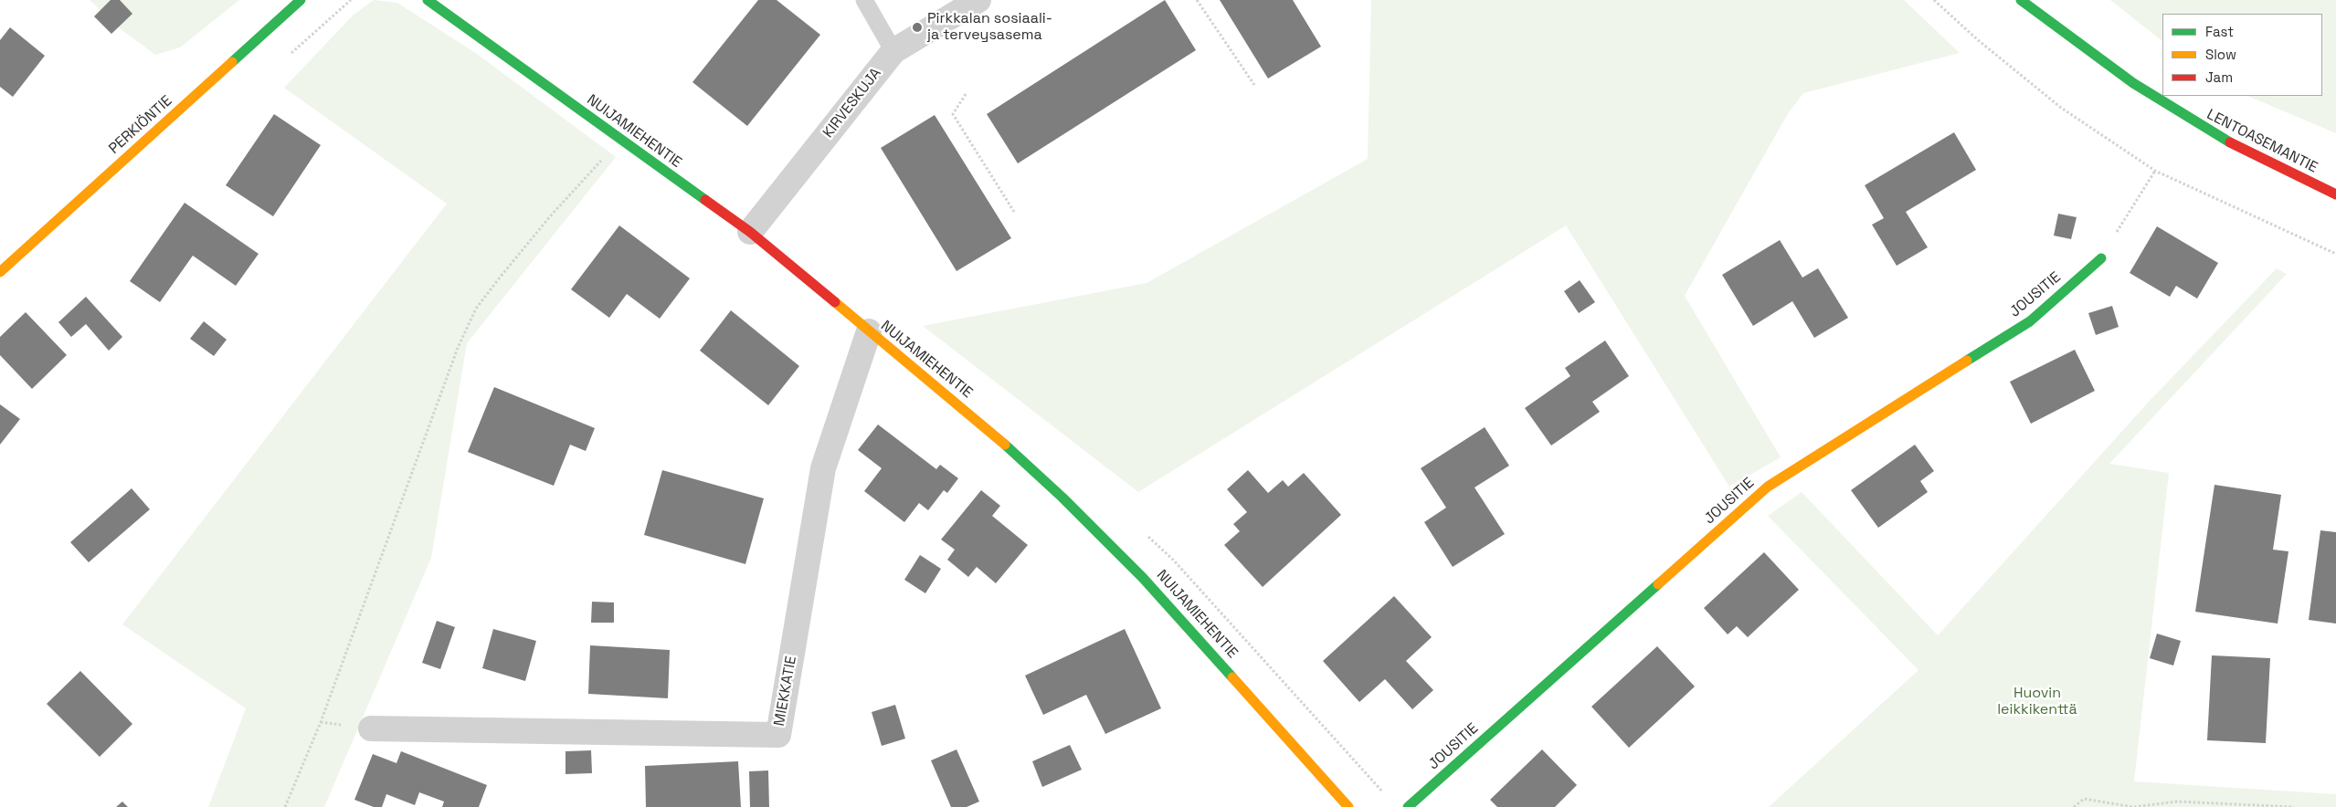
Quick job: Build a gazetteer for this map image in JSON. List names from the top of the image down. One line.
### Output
{"streets":{"street":["KIRVESKUJA","PERKIÖNTIE","NUIJAMIEHENTIE","LENTOASEMANTIE","JOUSITIE","MIEKKATIE"]},"crossings":[["KIRVESKUJA","NUIJAMIEHENTIE"],["NUIJAMIEHENTIE","MIEKKATIE"]],"parks":["Huovin leikkikenttä"],"places":["Pirkkalan sosiaali- ja terveysasema"],"legend":["Fast","Slow","Jam"]}
